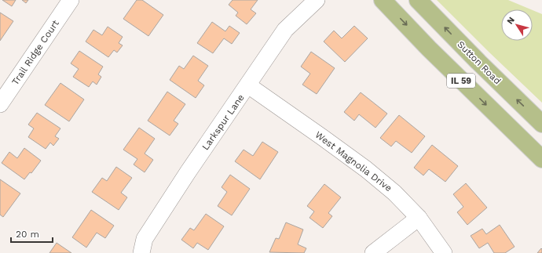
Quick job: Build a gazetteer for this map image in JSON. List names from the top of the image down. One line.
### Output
{"streets":{"main road":["Sutton Road","IL 59"],"street":["Trail Ridge Court","Larkspur Lane","West Magnolia Drive"]},"crossings":[["Larkspur Lane","West Magnolia Drive"]],"scale_bar":"20 m","north":"top left"}
